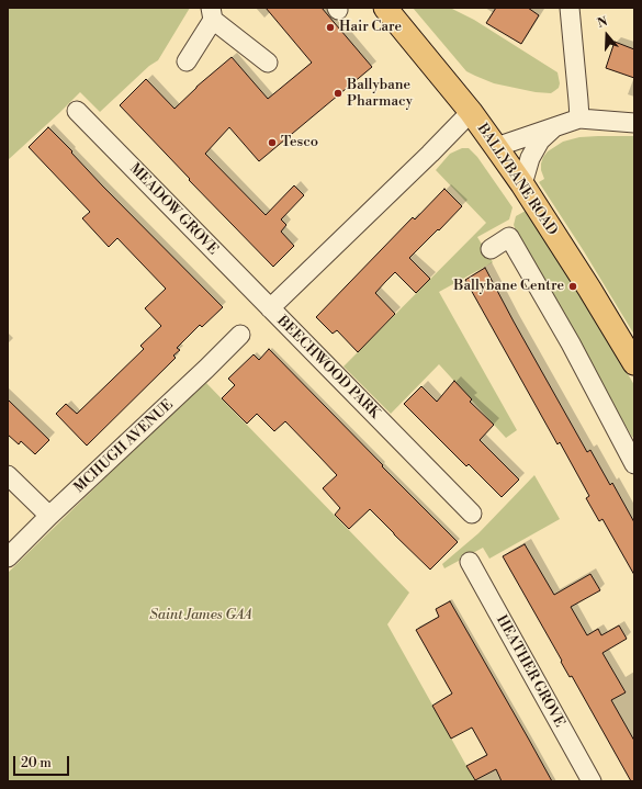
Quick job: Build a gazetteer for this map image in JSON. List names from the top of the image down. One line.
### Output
{"streets":{"main road":["BALLYBANE ROAD"],"street":["MEADOW GROVE","BEECHWOOD PARK","MCHUGH AVENUE","HEATHER GROVE"]},"crossings":[["BALLYBANE ROAD","BEECHWOOD PARK"],["MEADOW GROVE","BEECHWOOD PARK"]],"parks":["Saint James GAA"],"places":["Hair Care","Ballybane Pharmacy","Tesco","Ballybane Centre"],"scale_bar":"20 m","north":"top"}
